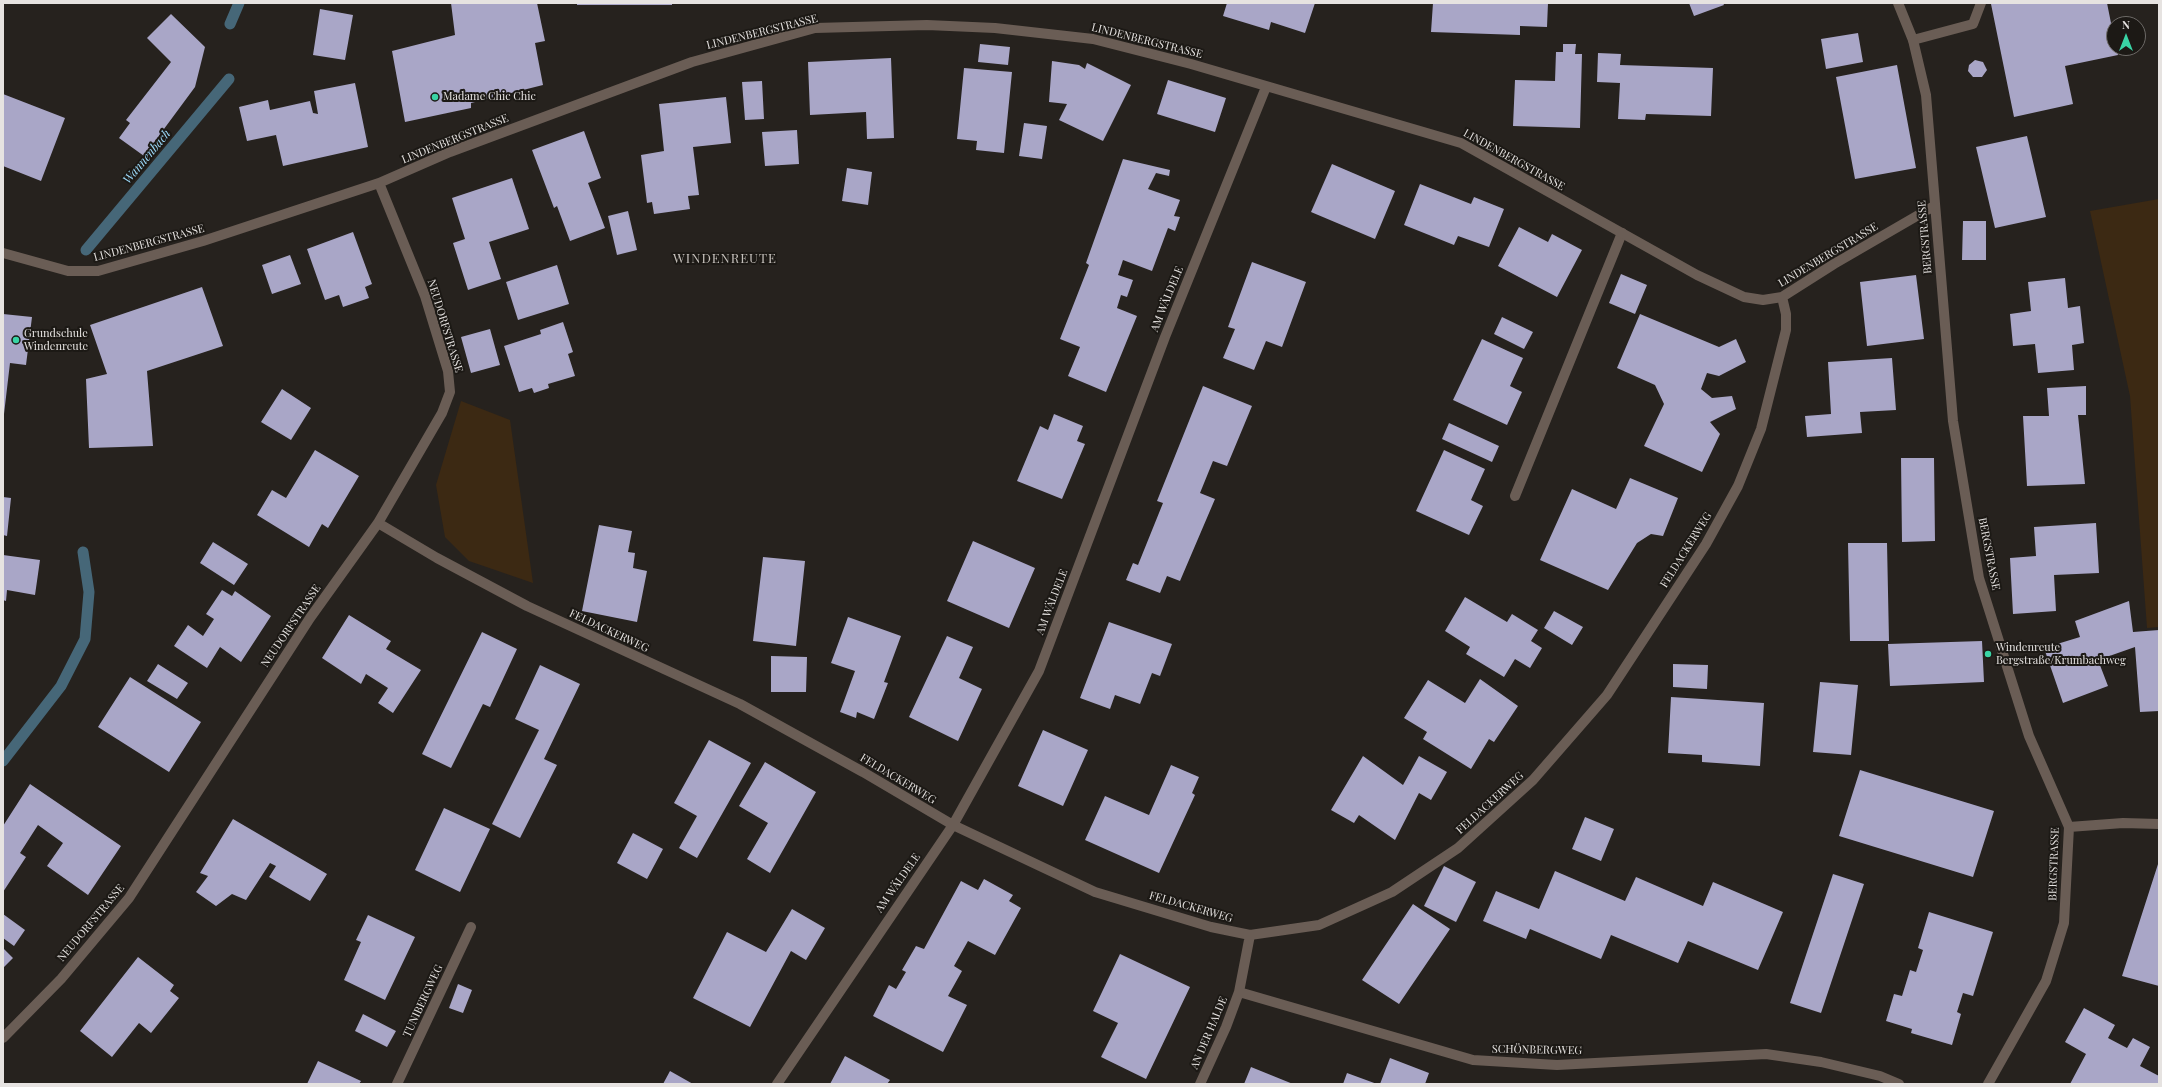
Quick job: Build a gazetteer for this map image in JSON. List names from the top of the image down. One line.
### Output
{"streets":{"street":["LINDENBERGSTRASSE","BERGSTRASSE","AM WÄLDELE","NEUDORFSTRASSE","FELDACKERWEG","TUNIBERGWEG","AN DER HALDE","SCHÖNBERGWEG"]},"crossings":[["LINDENBERGSTRASSE","BERGSTRASSE"],["LINDENBERGSTRASSE","AM WÄLDELE"],["LINDENBERGSTRASSE","NEUDORFSTRASSE"],["LINDENBERGSTRASSE","FELDACKERWEG"],["AM WÄLDELE","FELDACKERWEG"],["NEUDORFSTRASSE","FELDACKERWEG"],["AN DER HALDE","SCHÖNBERGWEG"]],"districts":["WINDENREUTE"],"water":["Wannenbach"],"places":["Madame Chic Chic","Grundschule Windenreute","Windenreute Bergstraße/Krumbachweg"],"north":"top"}
